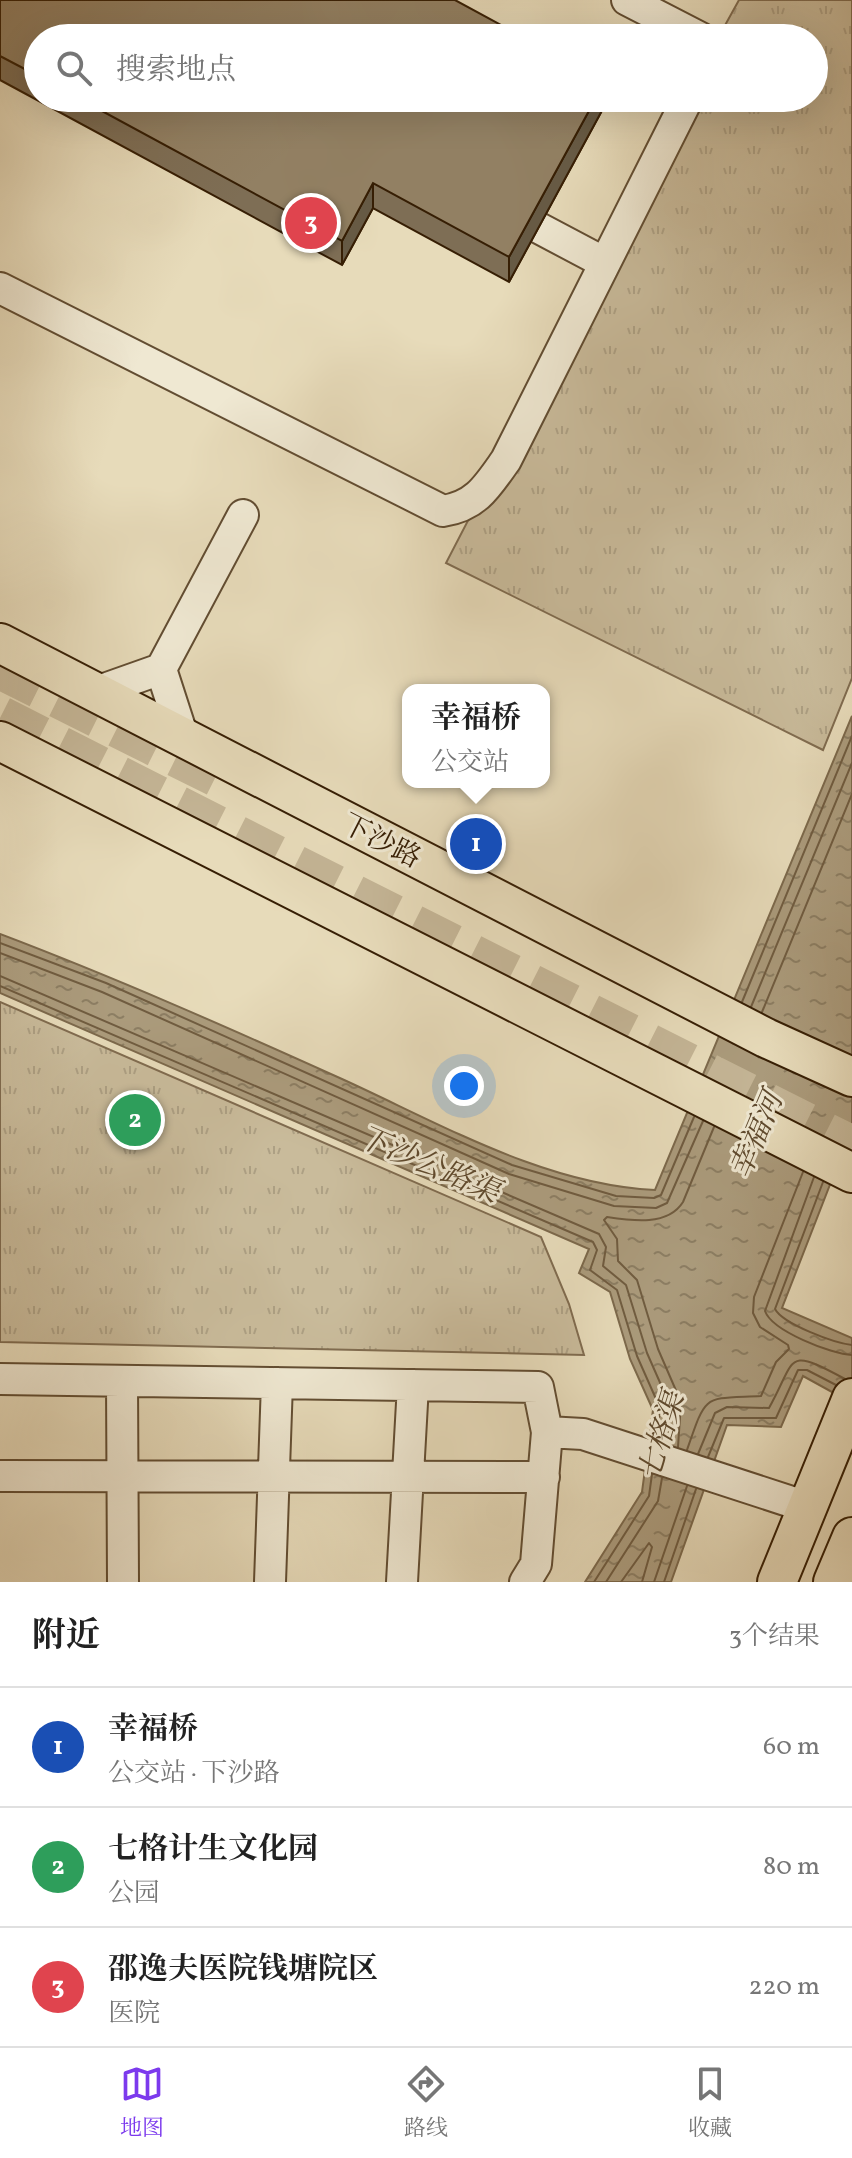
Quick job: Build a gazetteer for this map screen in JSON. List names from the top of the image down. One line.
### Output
{"streets":{"main road":["下沙路"]},"water":["幸福河","下沙公路渠","七格渠"],"page":{"search":"搜索地点","pins":["3","1","2"],"popup":["幸福桥","公交站"],"heading":["附近","3个结果"],"list":[{"mark":"1","name":"幸福桥","note":"公交站 · 下沙路","value":"60 m"},{"mark":"2","name":"七格计生文化园","note":"公园","value":"80 m"},{"mark":"3","name":"邵逸夫医院钱塘院区","note":"医院","value":"220 m"}],"nav":["地图","路线","收藏"]}}
